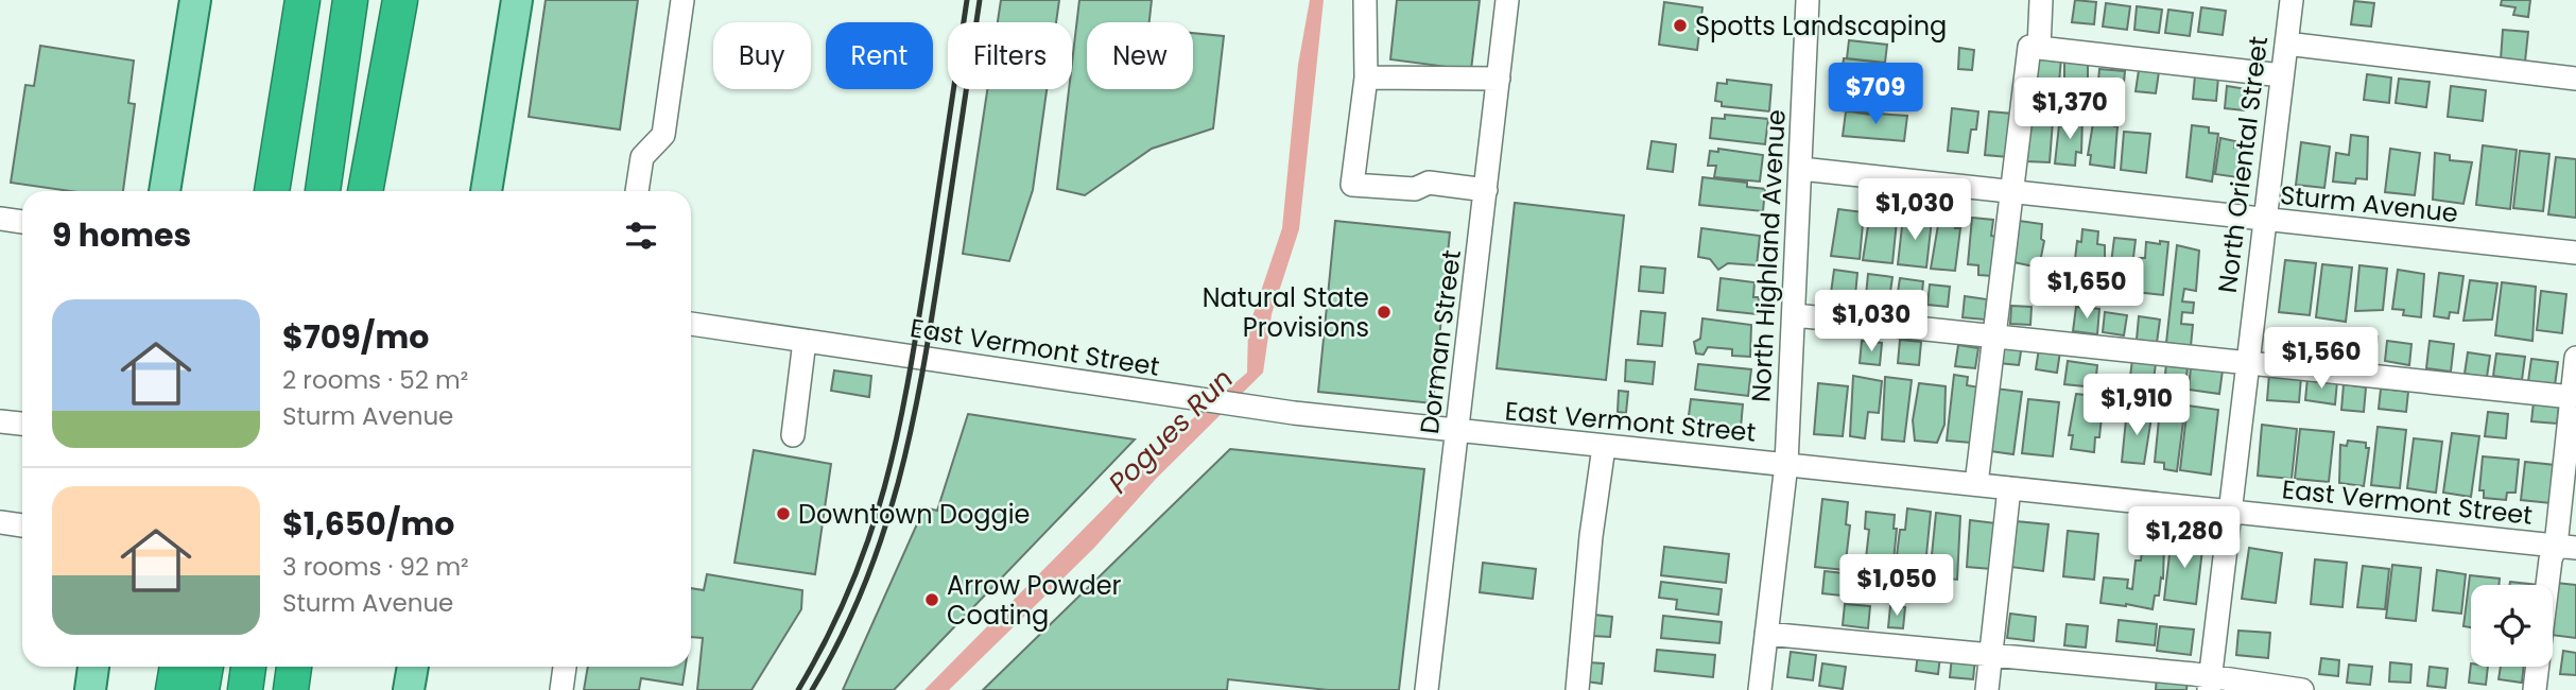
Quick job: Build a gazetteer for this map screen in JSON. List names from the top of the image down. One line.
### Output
{"streets":{"street":["North Oriental Street","Sturm Avenue","North Highland Avenue","Dorman Street","East Vermont Street"]},"crossings":[["North Oriental Street","Sturm Avenue"],["North Oriental Street","East Vermont Street"],["Sturm Avenue","North Highland Avenue"],["North Highland Avenue","East Vermont Street"],["Dorman Street","East Vermont Street"]],"water":["Pogues Run"],"places":["Spotts Landscaping","Natural State Provisions","Downtown Doggie","Arrow Powder Coating"],"page":{"chip":["Buy","Rent","Filters","New"],"price":["$709","$1,370","$1,030","$1,650","$1,030","$1,560","$1,910","$1,280","$1,050"],"heading":"9 homes","list":[{"name":"$709/mo","note":"2 rooms · 52 m² · Sturm Avenue"},{"name":"$1,650/mo","note":"3 rooms · 92 m² · Sturm Avenue"}]}}
